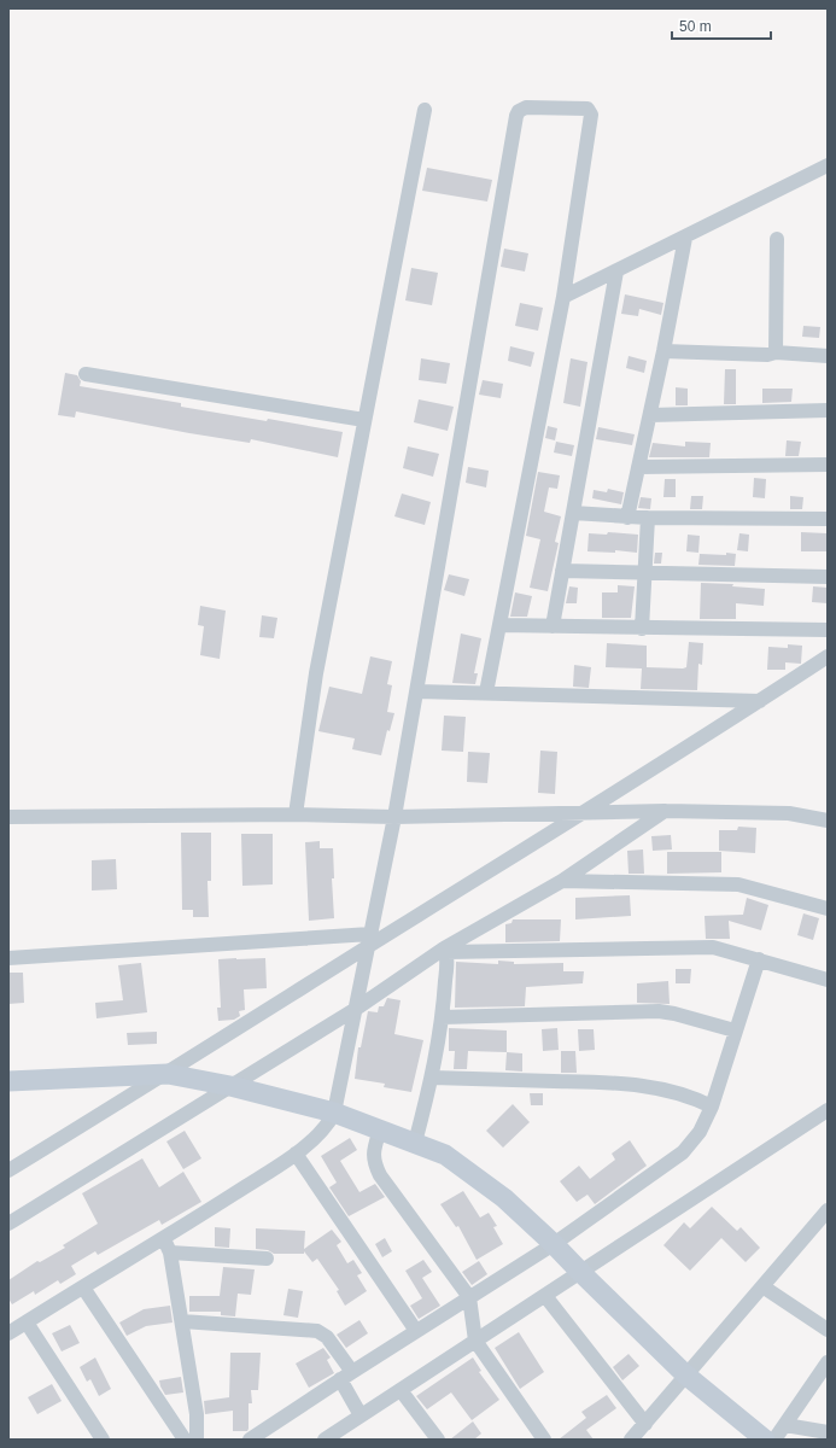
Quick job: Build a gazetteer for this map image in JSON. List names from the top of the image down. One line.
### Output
{"scale_bar":"50 m"}
